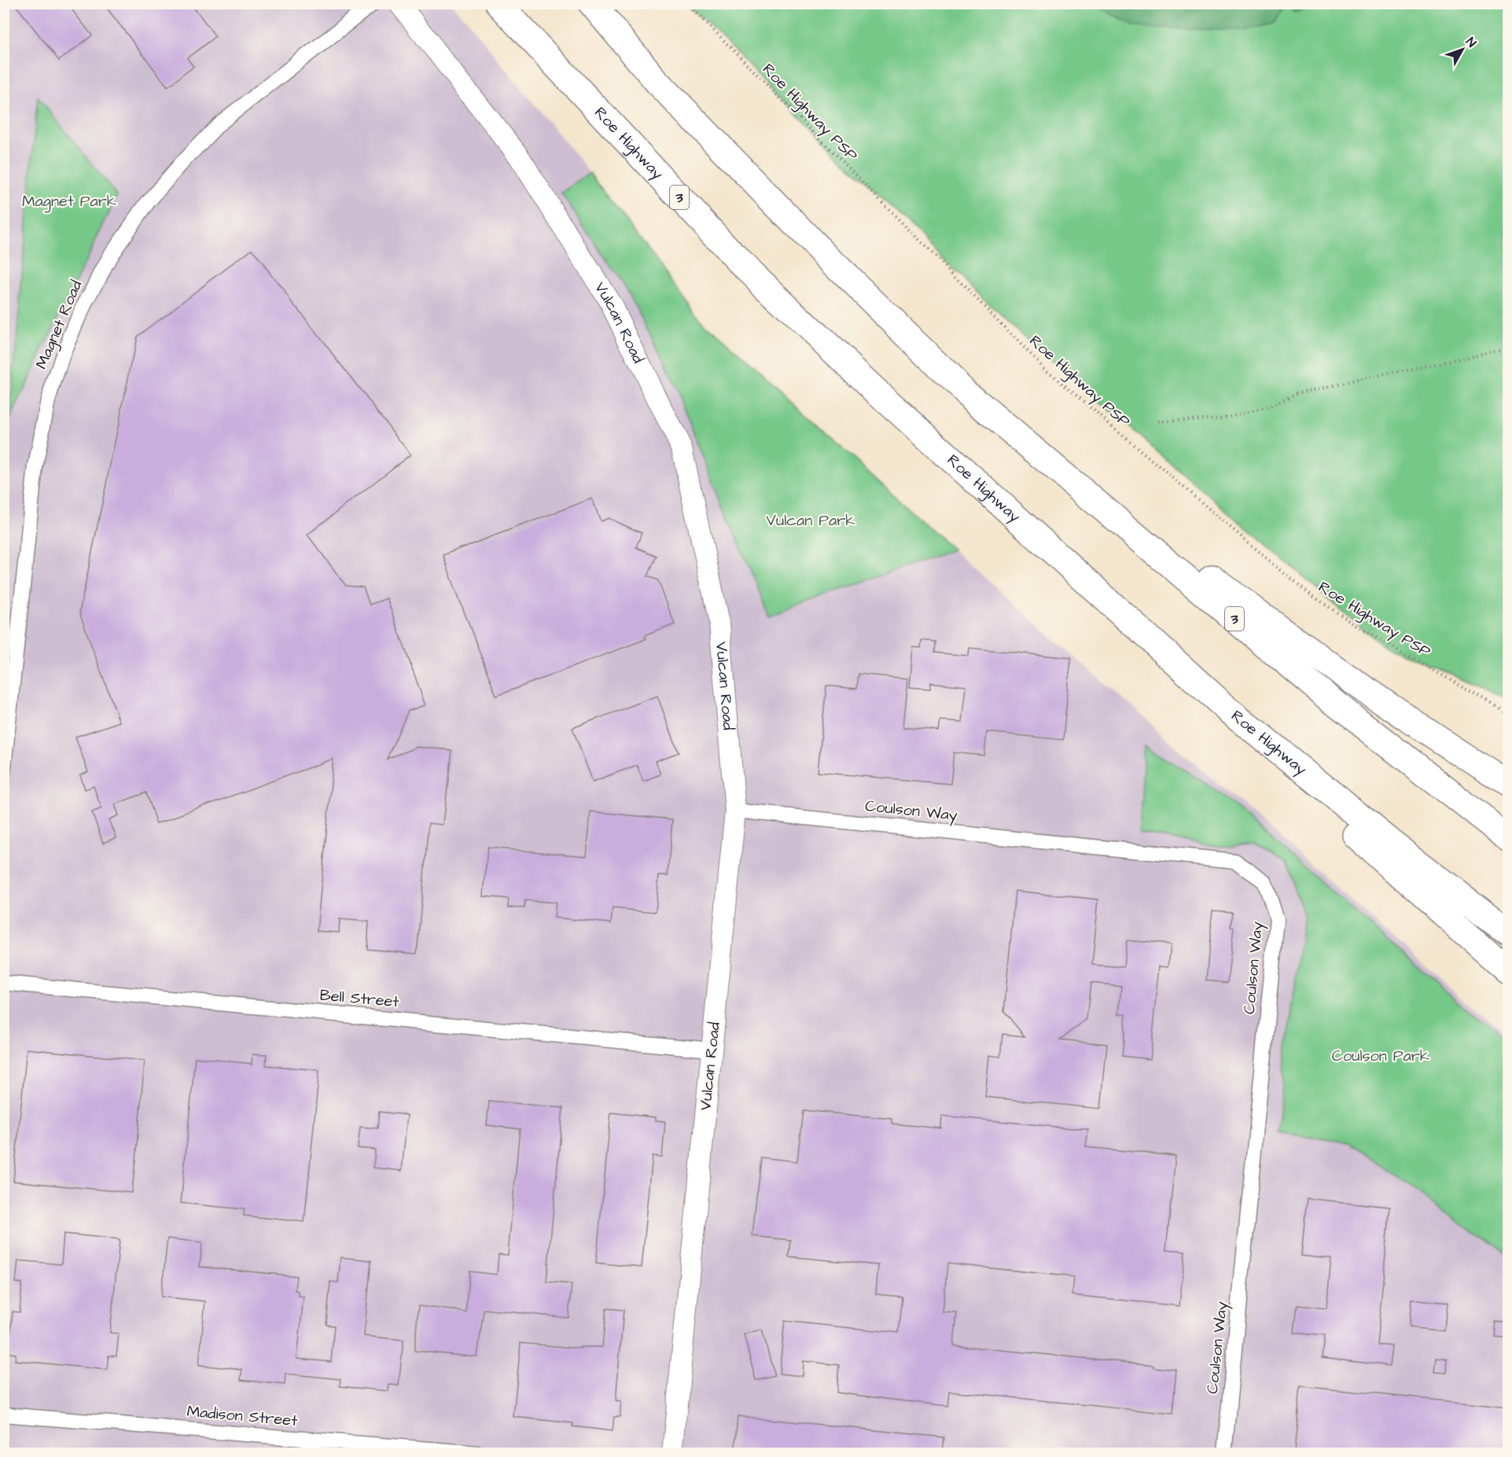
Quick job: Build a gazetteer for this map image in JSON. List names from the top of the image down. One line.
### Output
{"streets":{"highway":["Roe Highway","3"],"street":["Vulcan Road","Magnet Road","Coulson Way","Bell Street","Madison Street"],"path":["Roe Highway PSP"]},"crossings":[["Vulcan Road","Coulson Way"],["Vulcan Road","Bell Street"]],"parks":["Magnet Park","Vulcan Park","Coulson Park"],"north":"top right"}
